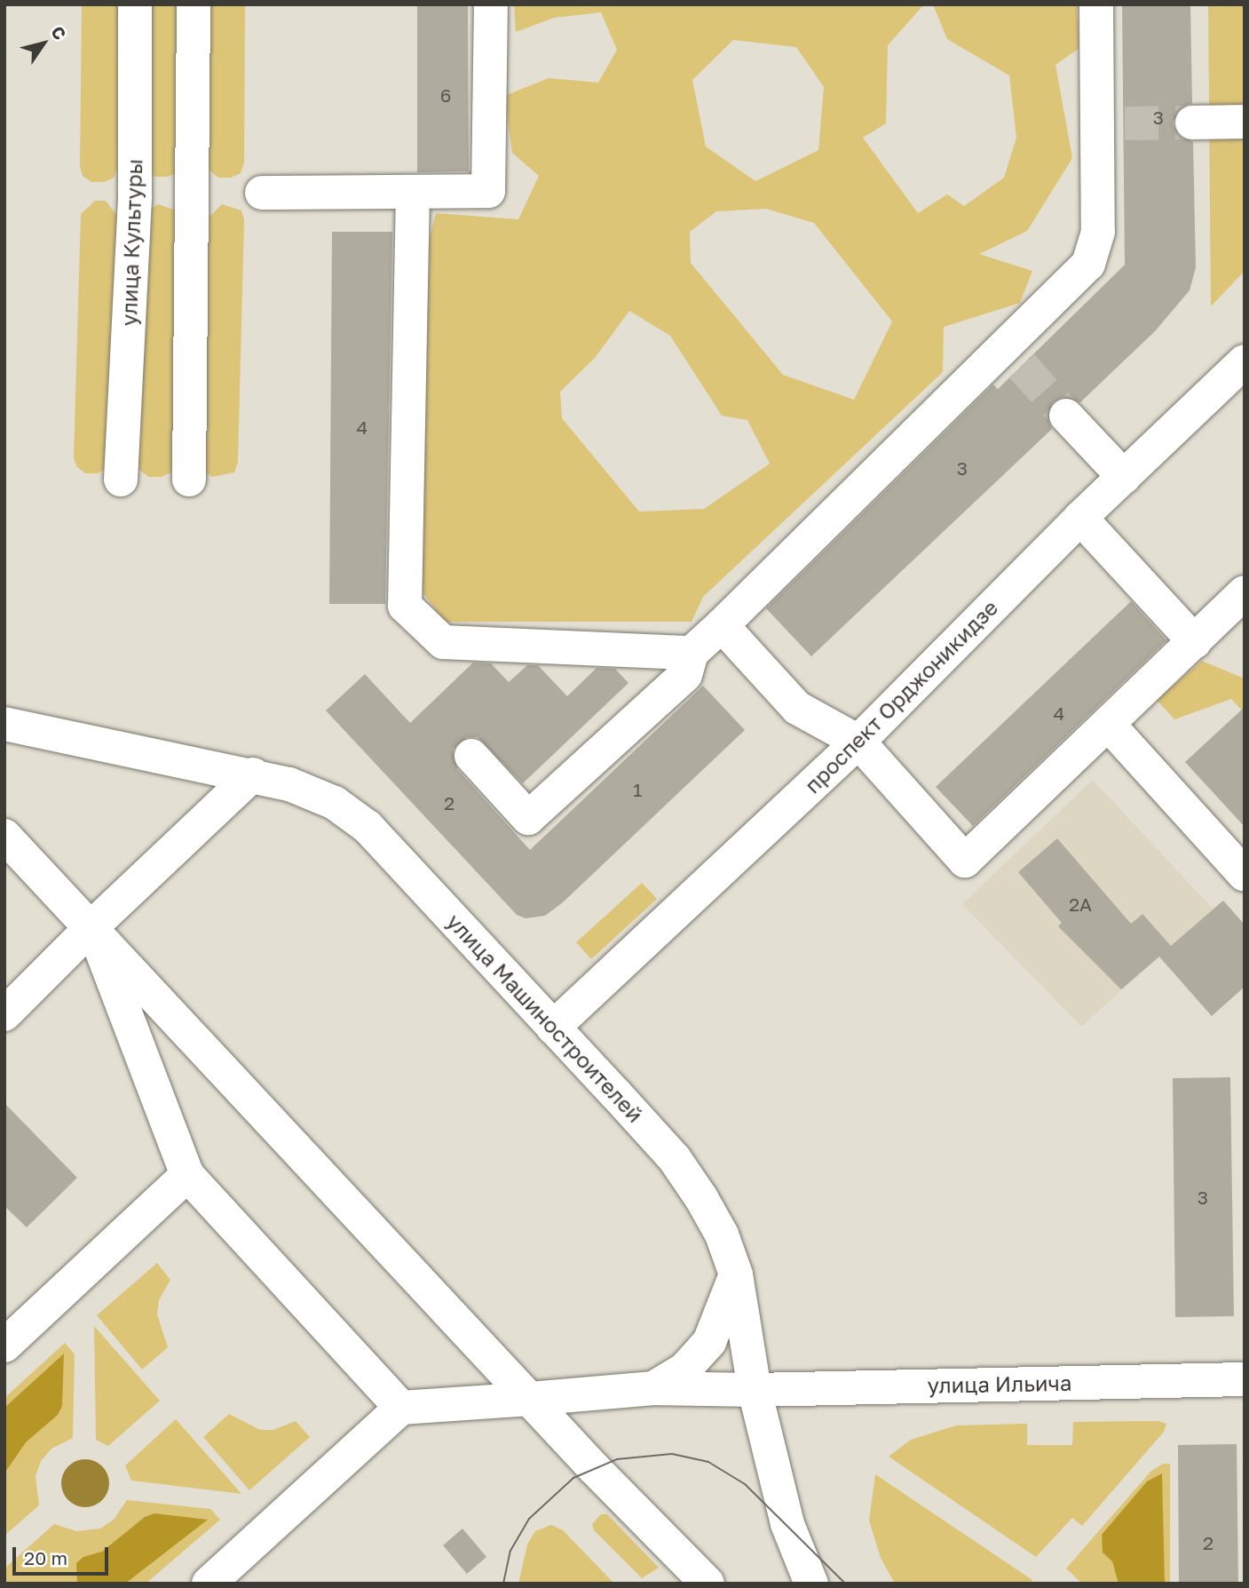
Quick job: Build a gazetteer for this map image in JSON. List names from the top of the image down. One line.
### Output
{"streets":{"street":["улица Культуры","проспект Орджоникидзе","улица Машиностроителей","улица Ильича"]},"crossings":[["проспект Орджоникидзе","улица Машиностроителей"],["улица Машиностроителей","улица Ильича"]],"house_numbers":["6","3","4","3","4","1","2","2А","3","2"],"scale_bar":"20 m","north":"top right"}
